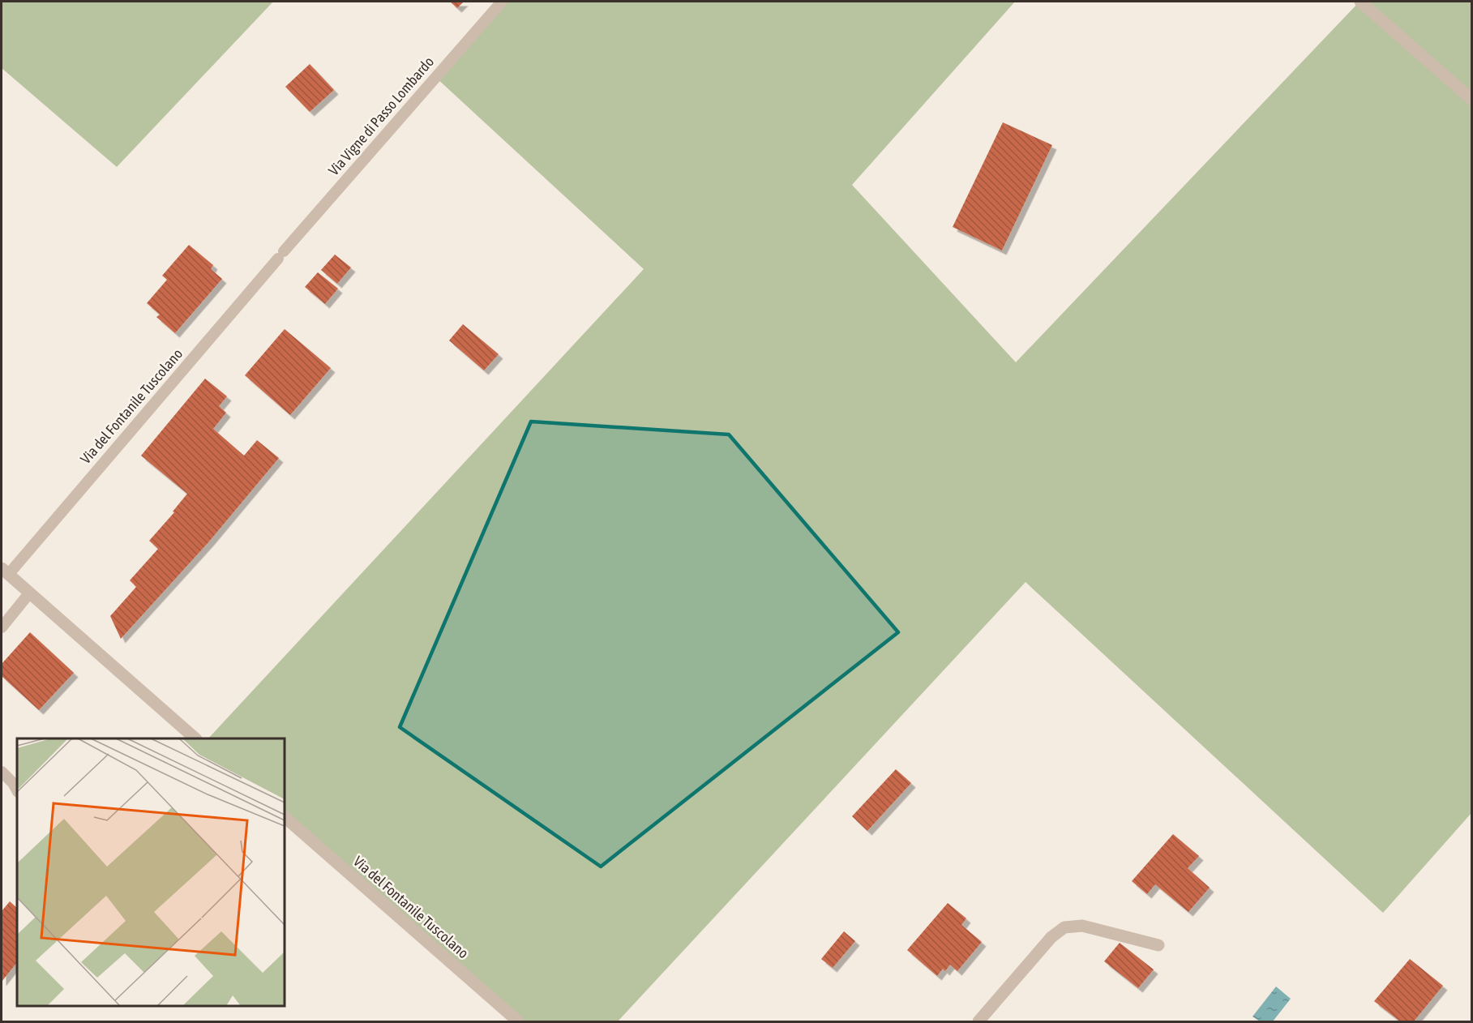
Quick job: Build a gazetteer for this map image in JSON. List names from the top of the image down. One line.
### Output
{"streets":{"street":["Via del Fontanile Tuscolano"],"lane":["Via Vigne di Passo Lombardo"]},"crossings":[["Via Vigne di Passo Lombardo","Via del Fontanile Tuscolano"]]}
